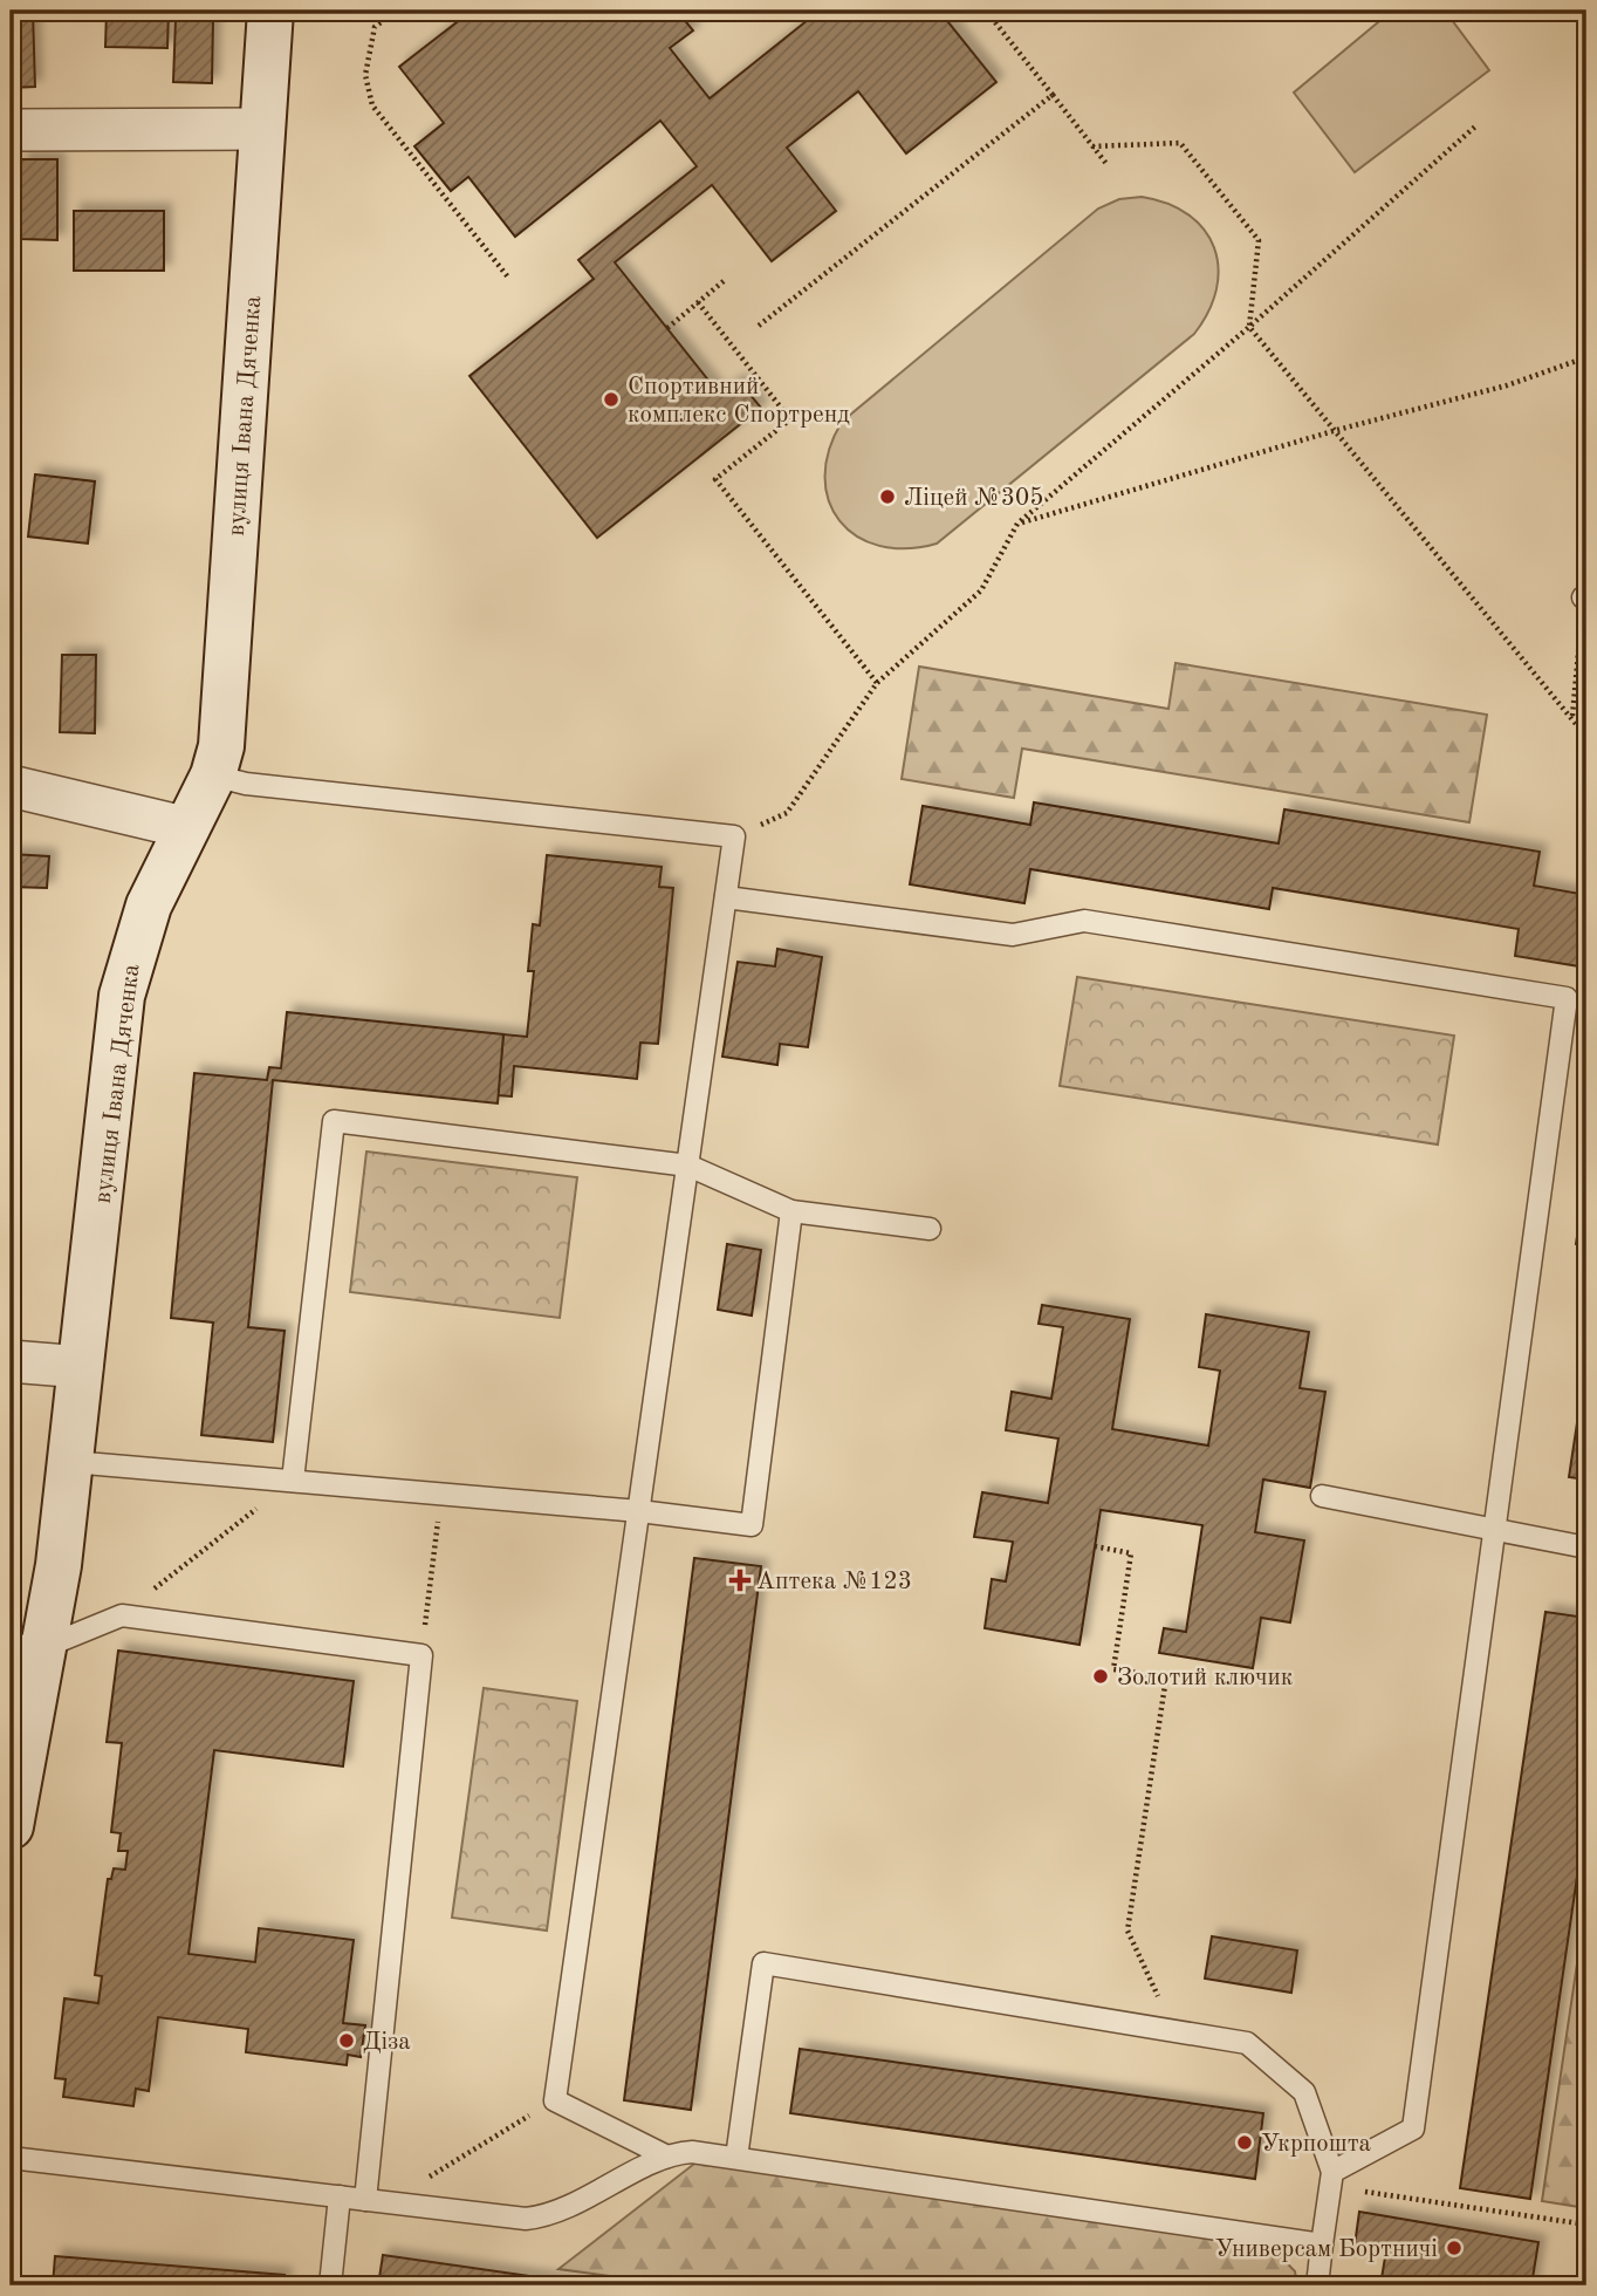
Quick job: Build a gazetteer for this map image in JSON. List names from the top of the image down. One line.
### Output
{"streets":{"street":["вулиця Івана Дяченка"]},"places":{"other":["Спортивний комплекс Спортренд","Ліцей №305","Золотий ключик","Діза","Укрпошта","Универсам Бортничі"],"health":["Аптека №123"]}}
